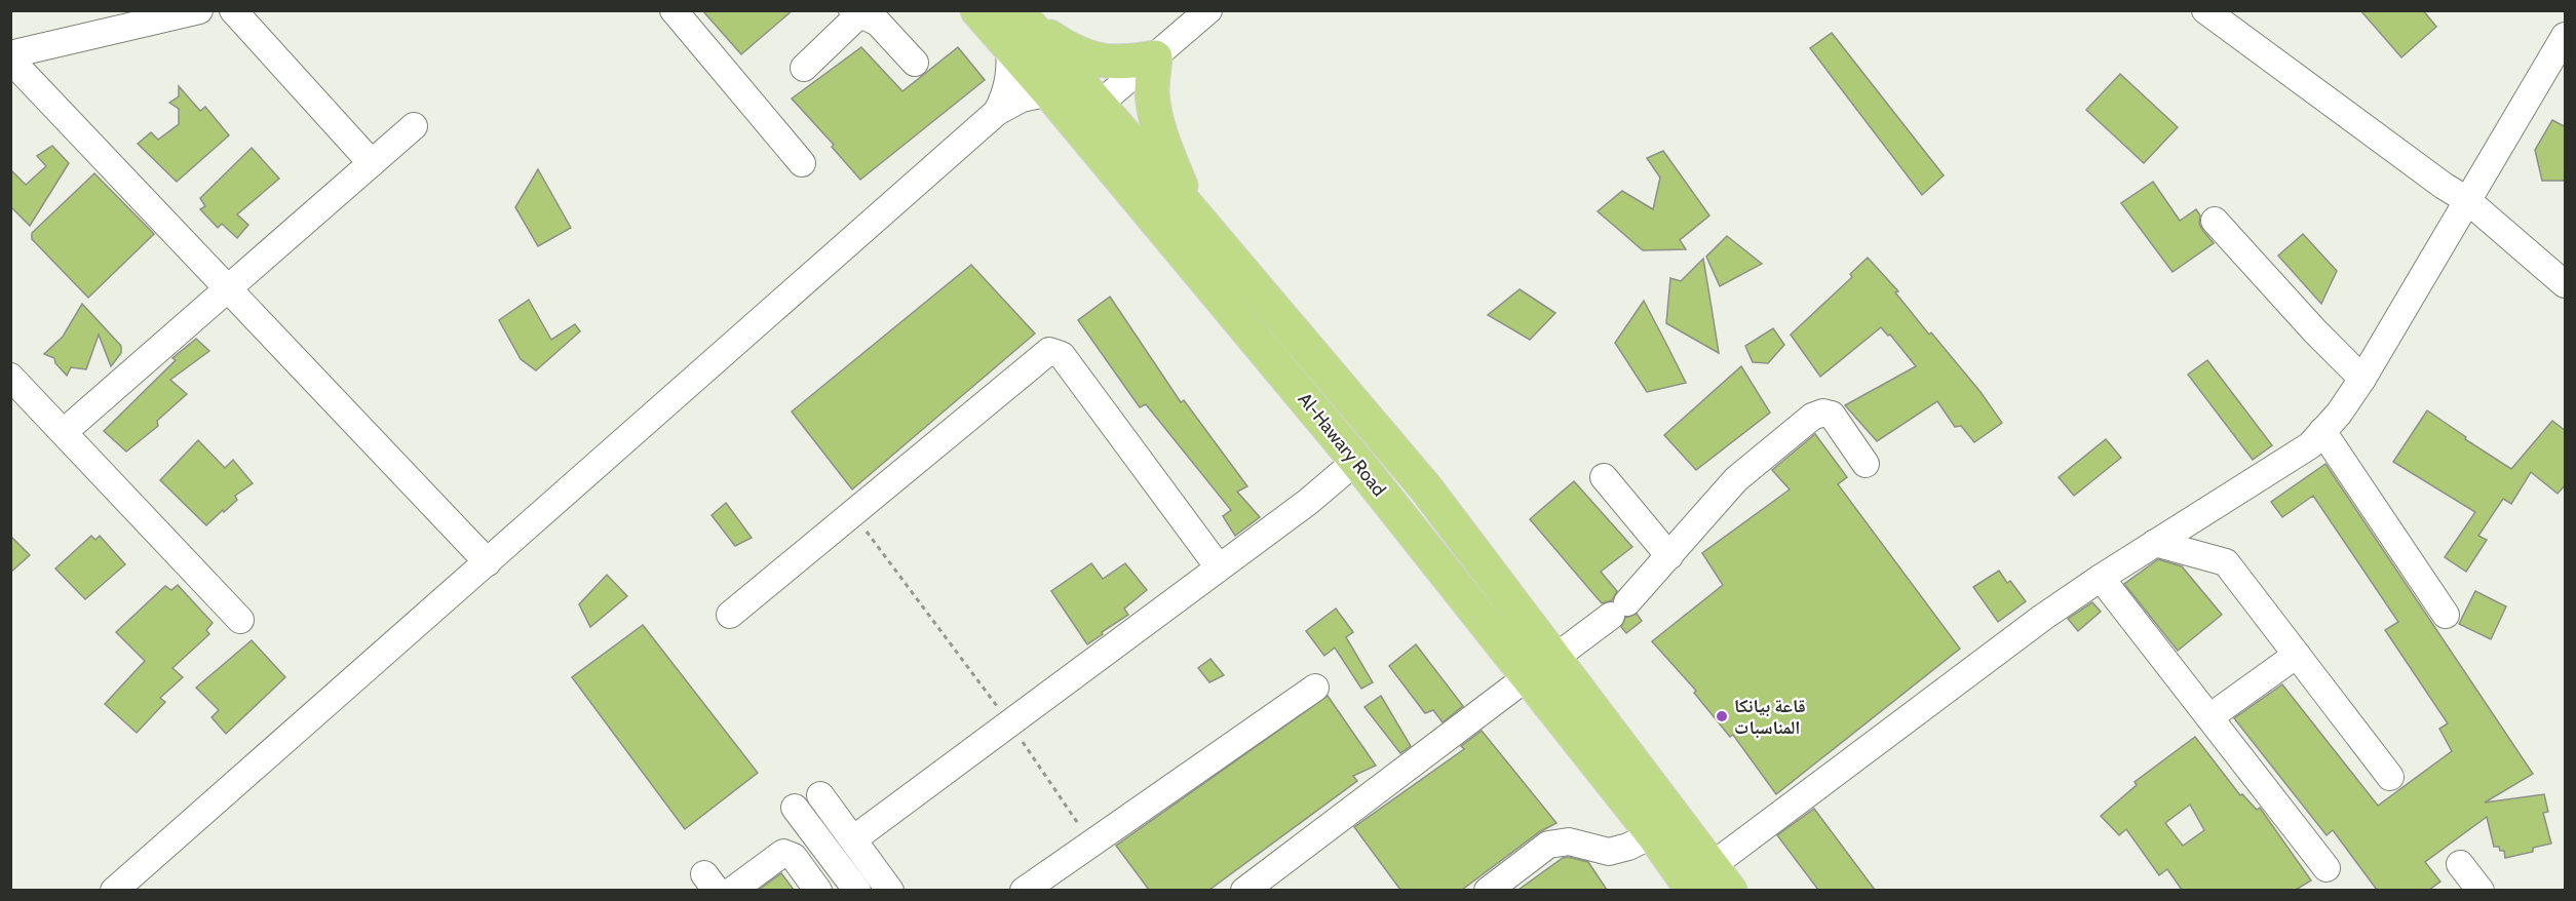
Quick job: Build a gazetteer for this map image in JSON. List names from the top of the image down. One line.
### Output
{"streets":{"highway":["Al-Hawary Road"]},"places":["قاعة بيانكا المناسبات"]}
